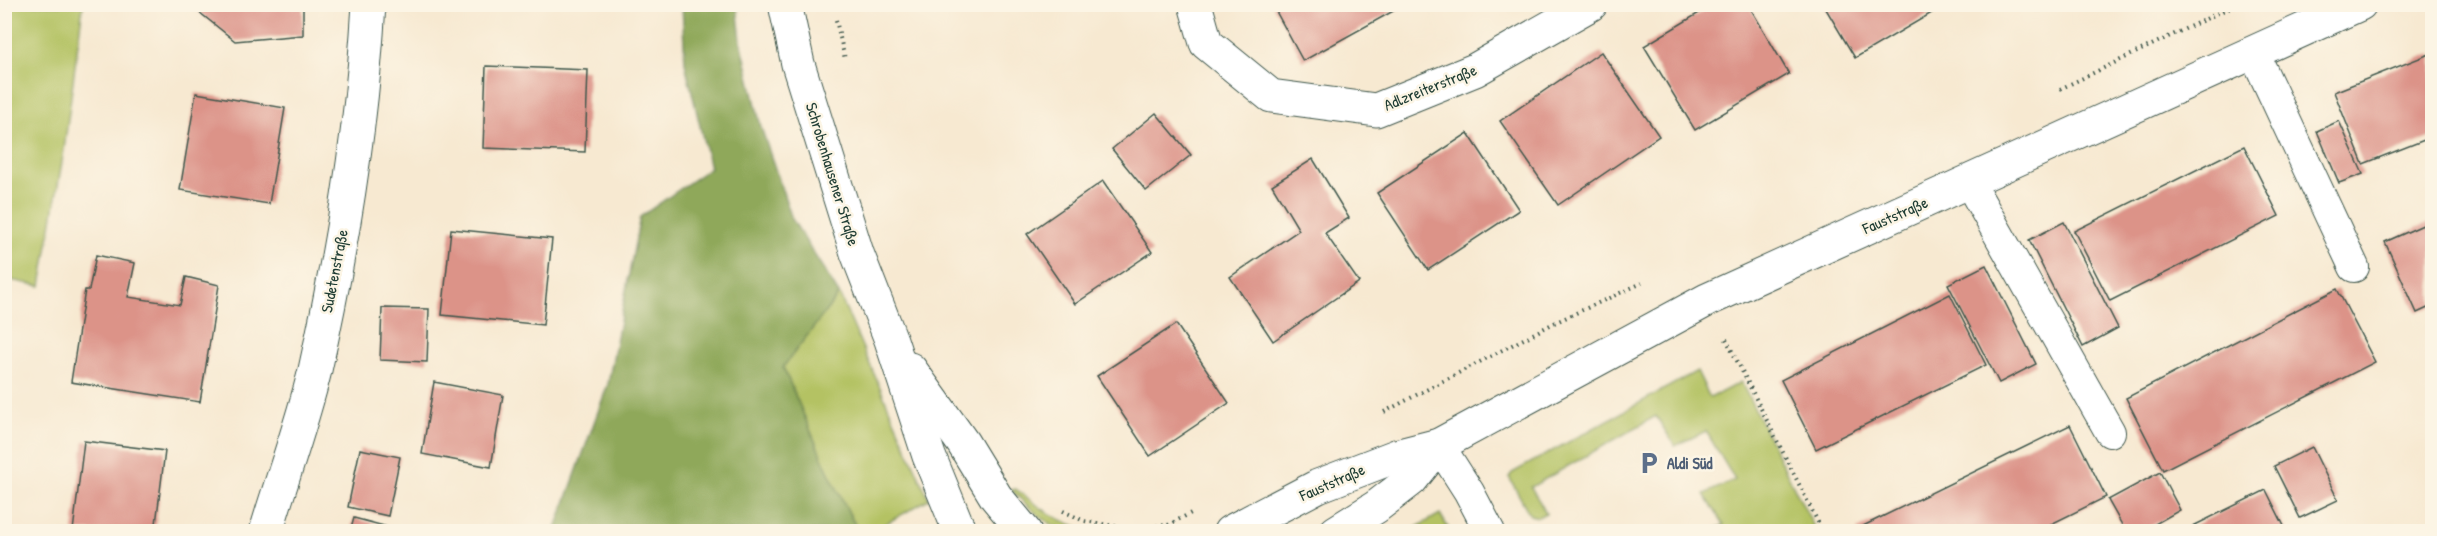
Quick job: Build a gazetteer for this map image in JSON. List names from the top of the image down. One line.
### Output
{"streets":{"street":["Adlzreiterstraße","Schrobenhausener Straße","Fauststraße","Sudetenstraße"]},"places":{"parking":["Aldi Süd"]}}
